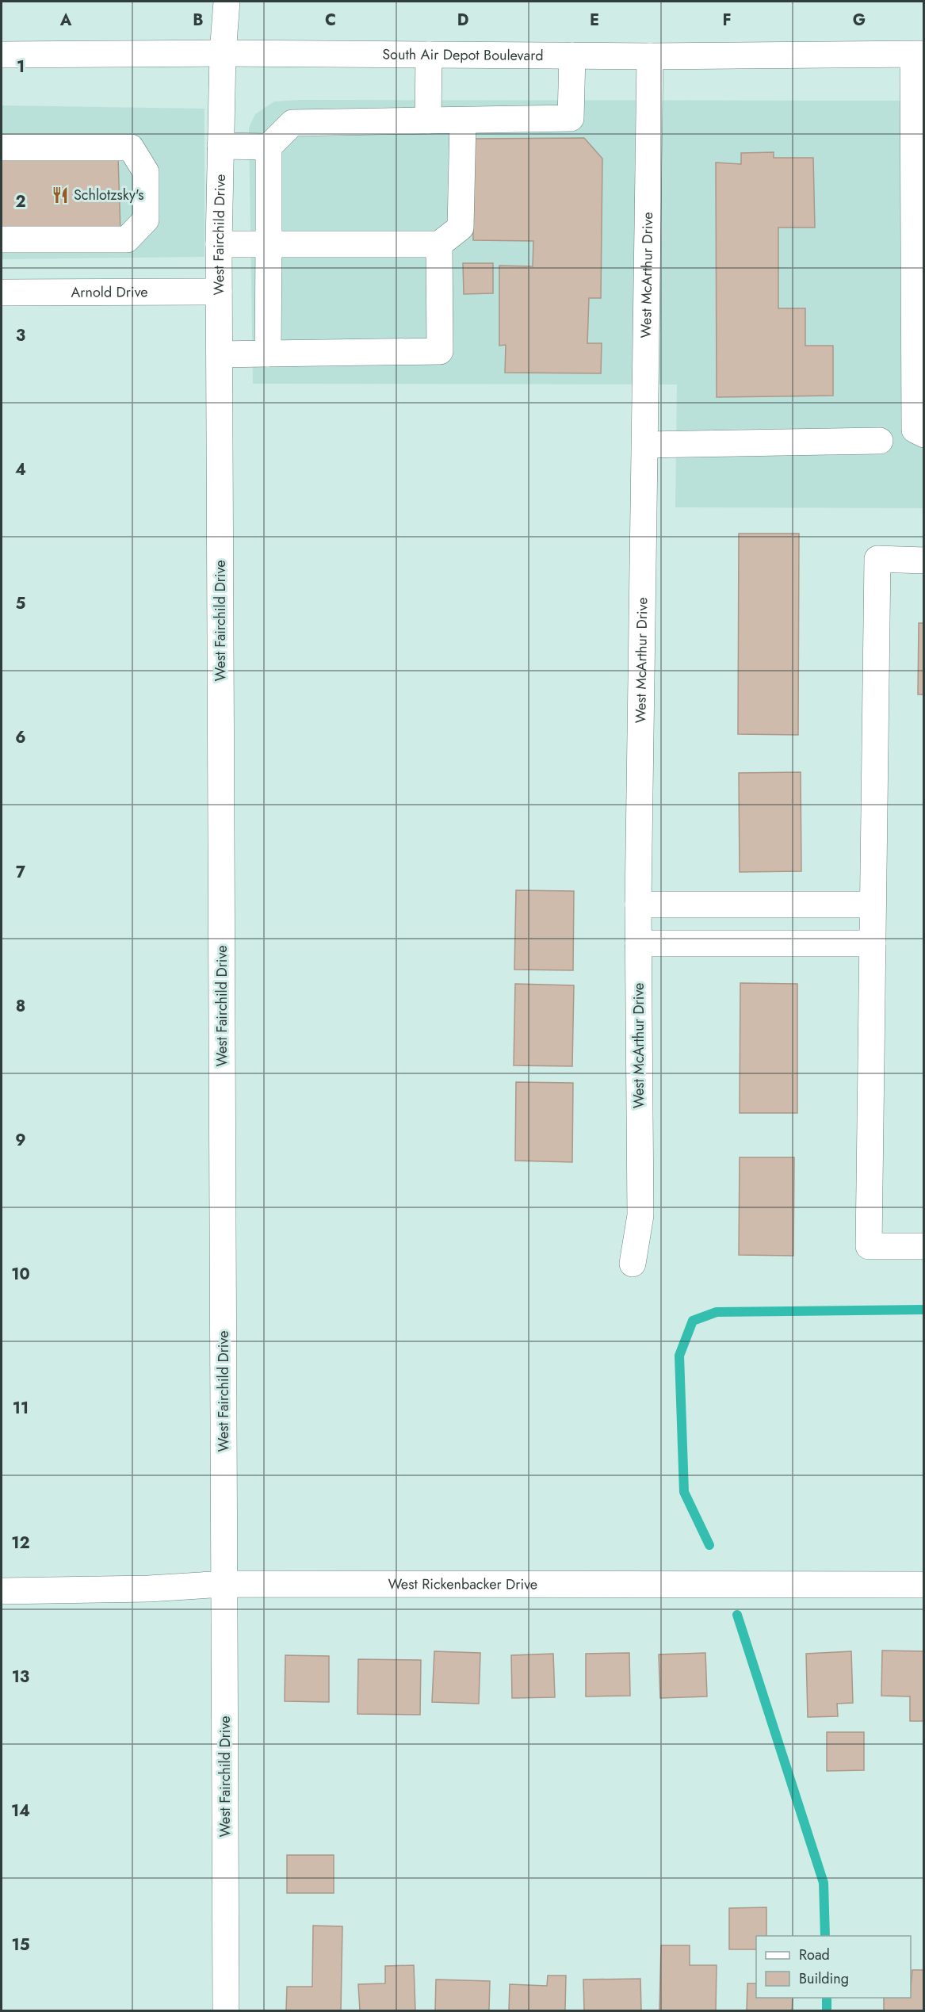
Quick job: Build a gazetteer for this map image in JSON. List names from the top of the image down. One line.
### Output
{"streets":{"street":["South Air Depot Boulevard","West Fairchild Drive","West McArthur Drive","Arnold Drive","West Rickenbacker Drive"]},"crossings":[["South Air Depot Boulevard","West Fairchild Drive"],["South Air Depot Boulevard","West McArthur Drive"],["West Fairchild Drive","Arnold Drive"],["West Fairchild Drive","West Rickenbacker Drive"]],"places":{"restaurant":["Schlotzsky's"]},"legend":["Road","Building"],"grid":{"columns":["A","B","C","D","E","F","G"],"rows":["1","2","3","4","5","6","7","8","9","10","11","12","13","14","15"]}}
